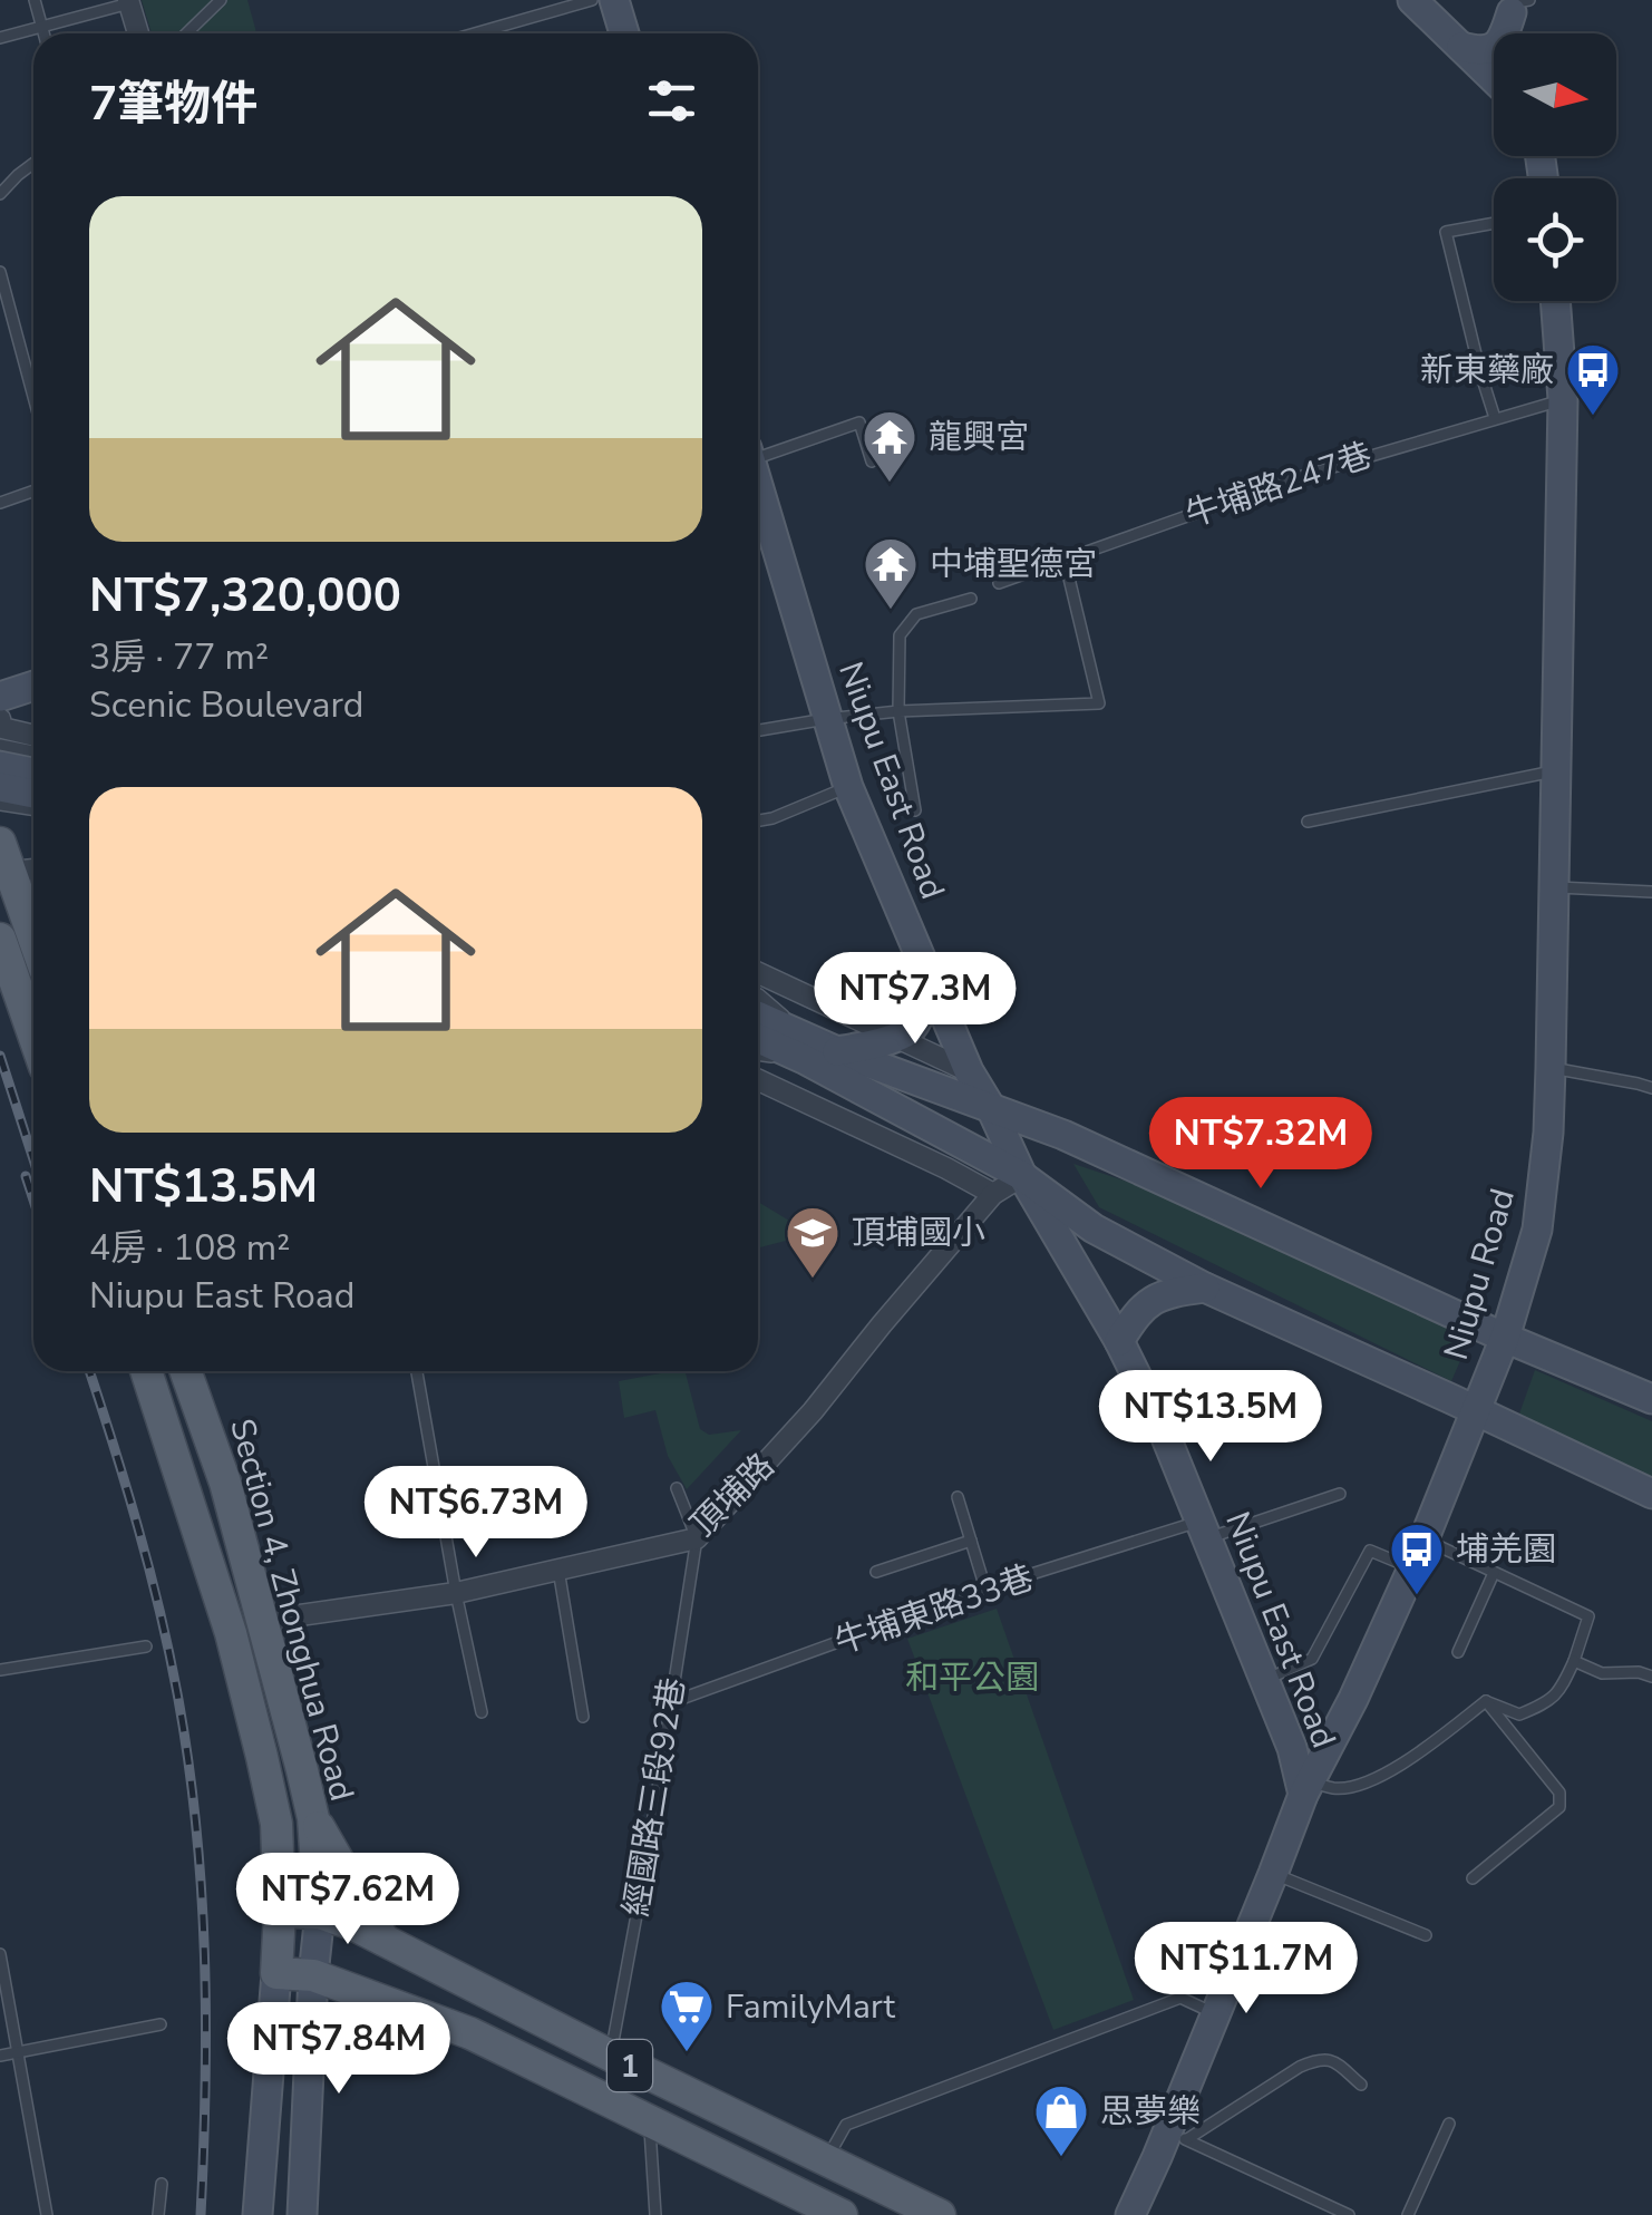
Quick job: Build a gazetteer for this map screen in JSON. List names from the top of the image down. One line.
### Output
{"streets":{"main road":["Section 4, Zhonghua Road","1"],"street":["Niupu East Road","Niupu Road","頂埔路"],"lane":["牛埔路247巷","牛埔東路33巷","經國路三段92巷"]},"crossings":[["牛埔路247巷","Niupu Road"],["Niupu East Road","Niupu Road"],["Niupu East Road","頂埔路"],["Niupu East Road","牛埔東路33巷"],["頂埔路","Section 4, Zhonghua Road"],["頂埔路","經國路三段92巷"],["Section 4, Zhonghua Road","1"],["牛埔東路33巷","經國路三段92巷"],["經國路三段92巷","1"]],"parks":["和平公園"],"places":{"bus stop":["新東藥廠","埔羌園"],"temple":["龍興宮","中埔聖德宮"],"school or university":["頂埔國小"],"supermarket":["FamilyMart"],"shop":["思夢樂"]},"north":"right","page":{"heading":"7筆物件","list":[{"name":"NT$7,320,000","note":"3房 · 77 m² · Scenic Boulevard"},{"name":"NT$13.5M","note":"4房 · 108 m² · Niupu East Road"}],"price":["NT$7.3M","NT$7.32M","NT$13.5M","NT$6.73M","NT$7.62M","NT$11.7M","NT$7.84M"]}}
